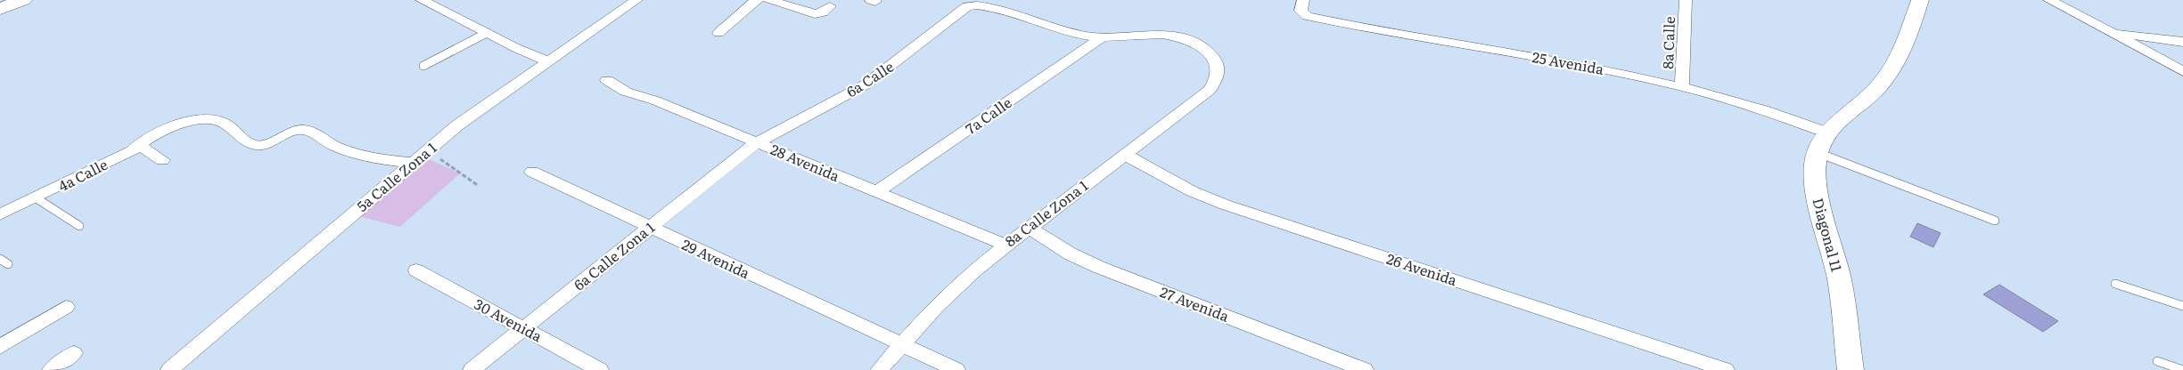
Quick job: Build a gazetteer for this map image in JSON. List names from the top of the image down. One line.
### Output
{"streets":{"street":["8a Calle","25 Avenida","6a Calle","7a Calle","28 Avenida","4a Calle","5a Calle Zona 1","8a Calle Zona 1","Diagonal 11","6a Calle Zona 1","29 Avenida","26 Avenida","27 Avenida","30 Avenida"]},"crossings":[["8a Calle","25 Avenida"],["25 Avenida","Diagonal 11"],["6a Calle","7a Calle"],["6a Calle","28 Avenida"],["6a Calle","8a Calle Zona 1"],["6a Calle","6a Calle Zona 1"],["7a Calle","28 Avenida"],["7a Calle","8a Calle Zona 1"],["28 Avenida","8a Calle Zona 1"],["28 Avenida","6a Calle Zona 1"],["4a Calle","5a Calle Zona 1"],["8a Calle Zona 1","29 Avenida"],["8a Calle Zona 1","26 Avenida"],["8a Calle Zona 1","27 Avenida"],["6a Calle Zona 1","29 Avenida"],["6a Calle Zona 1","30 Avenida"]]}
